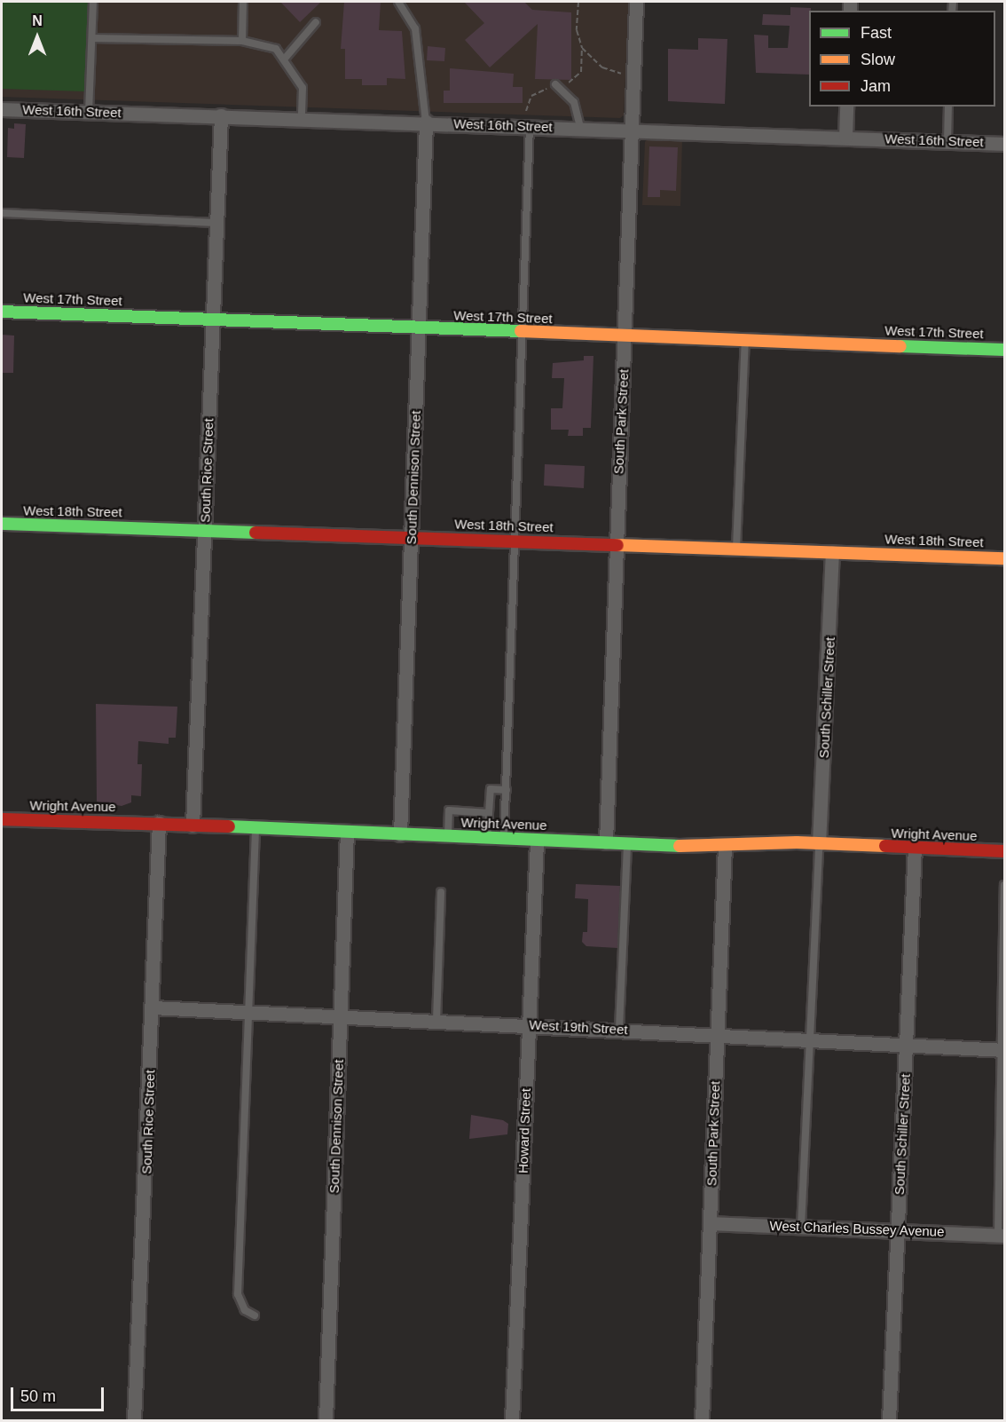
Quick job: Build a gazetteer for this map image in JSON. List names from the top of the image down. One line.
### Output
{"streets":{"street":["West 16th Street","West 17th Street","South Park Street","South Rice Street","South Dennison Street","West 18th Street","South Schiller Street","Wright Avenue","West 19th Street","Howard Street","West Charles Bussey Avenue"]},"crossings":[["West 16th Street","South Park Street"],["West 16th Street","South Rice Street"],["West 16th Street","South Dennison Street"],["West 17th Street","South Park Street"],["West 17th Street","South Rice Street"],["West 17th Street","South Dennison Street"],["South Park Street","West 18th Street"],["South Park Street","Wright Avenue"],["South Park Street","West 19th Street"],["South Park Street","West Charles Bussey Avenue"],["South Rice Street","West 18th Street"],["South Rice Street","Wright Avenue"],["South Rice Street","West 19th Street"],["South Dennison Street","West 18th Street"],["South Dennison Street","Wright Avenue"],["South Dennison Street","West 19th Street"],["West 18th Street","South Schiller Street"],["South Schiller Street","Wright Avenue"],["South Schiller Street","West 19th Street"],["South Schiller Street","West Charles Bussey Avenue"],["Wright Avenue","Howard Street"],["West 19th Street","Howard Street"]],"legend":["Fast","Slow","Jam"],"scale_bar":"50 m","north":"top"}
